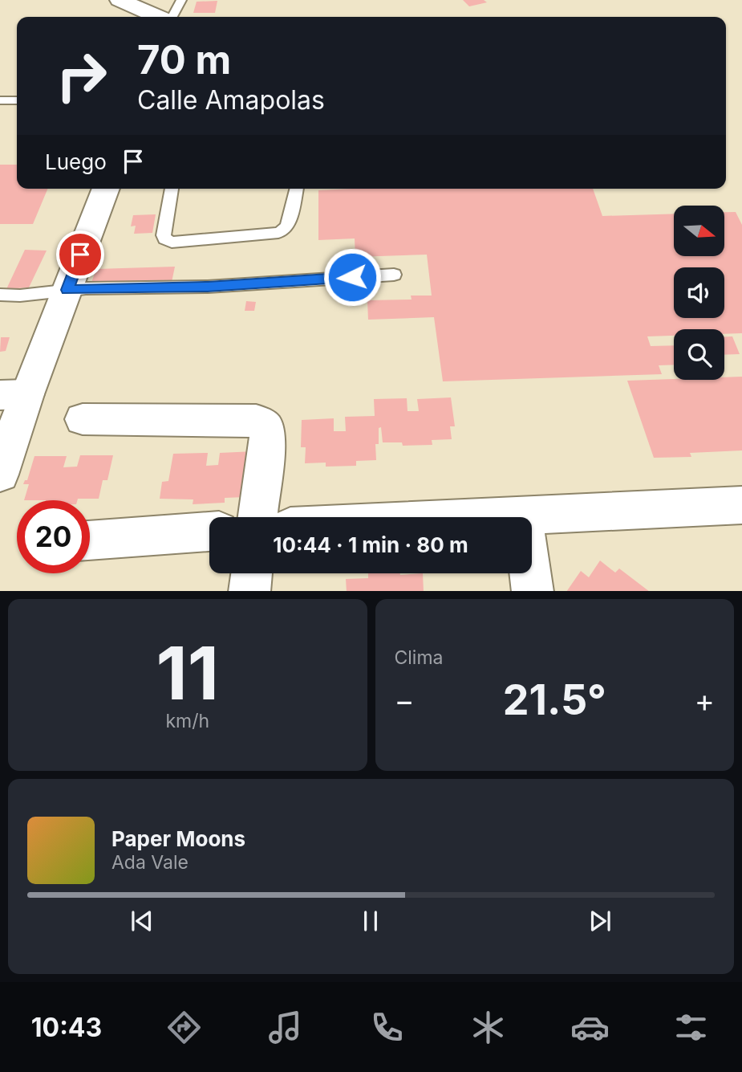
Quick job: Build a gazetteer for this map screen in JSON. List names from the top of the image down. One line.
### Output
{"north":"right","page":{"turn":["70 m","Calle Amapolas"],"then":"Luego","limit":"20","trip":"10:44 · 1 min · 80 m","tile":[["11","km/h"],"Clima"],"heat":["−","21.5°","+"],"song":["Paper Moons","Ada Vale"],"tabs":"10:43"}}
